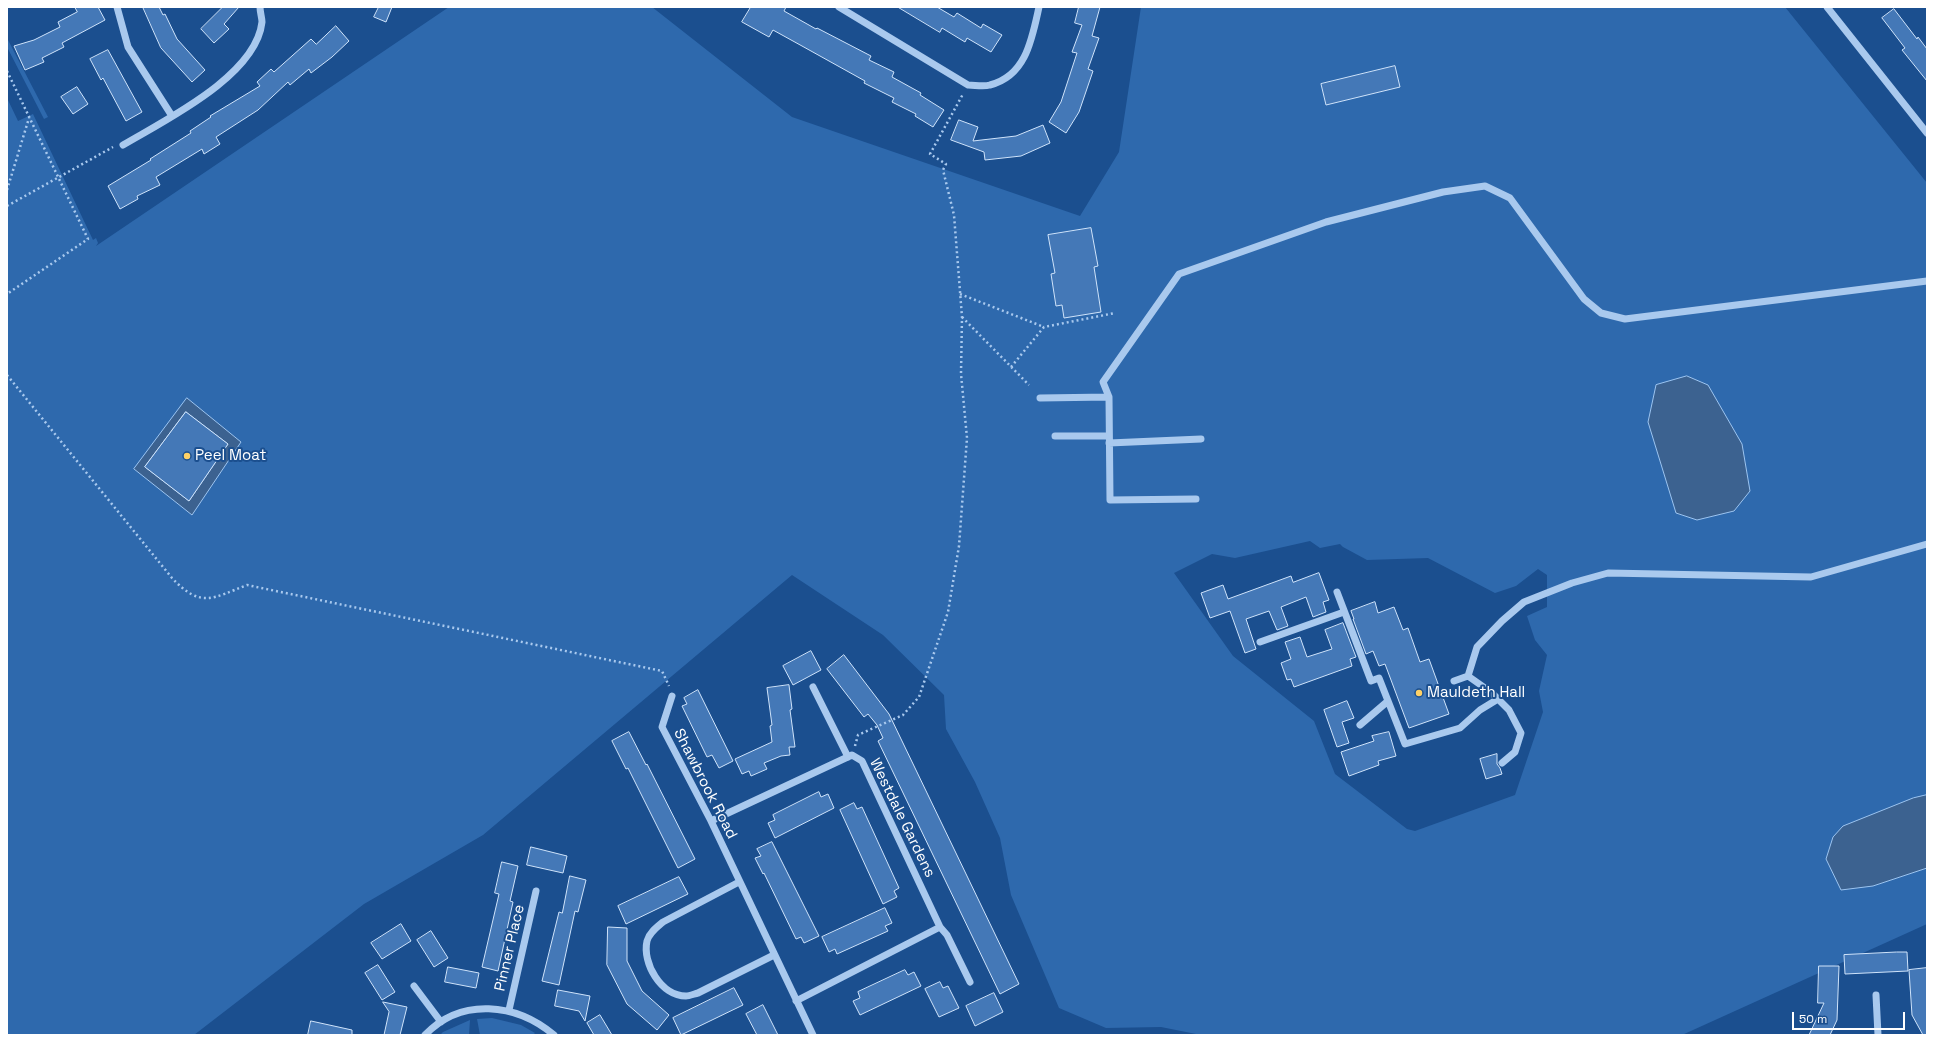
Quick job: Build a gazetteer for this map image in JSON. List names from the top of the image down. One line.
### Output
{"streets":{"street":["Shawbrook Road","Westdale Gardens","Pinner Place"]},"crossings":[["Shawbrook Road","Westdale Gardens"]],"places":["Peel Moat","Mauldeth Hall"],"scale_bar":"50 m"}
